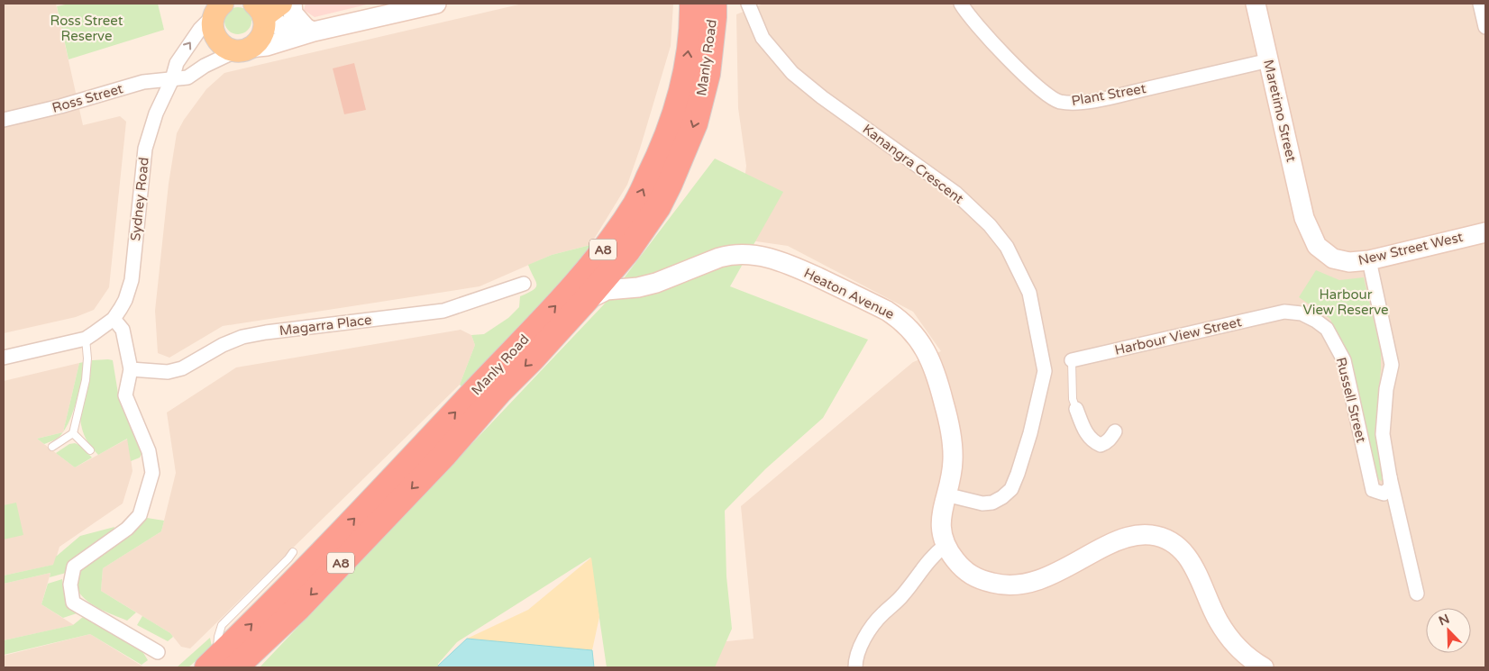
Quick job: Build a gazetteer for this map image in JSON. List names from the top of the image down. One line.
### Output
{"streets":{"highway":["Manly Road","A8"],"street":["Plant Street","Ross Street","Maretimo Street","Kanangra Crescent","Sydney Road","New Street West","Heaton Avenue","Magarra Place","Harbour View Street","Russell Street"]},"crossings":[["Manly Road","Heaton Avenue"],["Plant Street","Maretimo Street"],["Ross Street","Sydney Road"],["Maretimo Street","New Street West"],["Kanangra Crescent","Heaton Avenue"],["New Street West","Russell Street"],["Harbour View Street","Russell Street"]],"parks":["Ross Street Reserve","Harbour View Reserve"],"north":"top left"}
